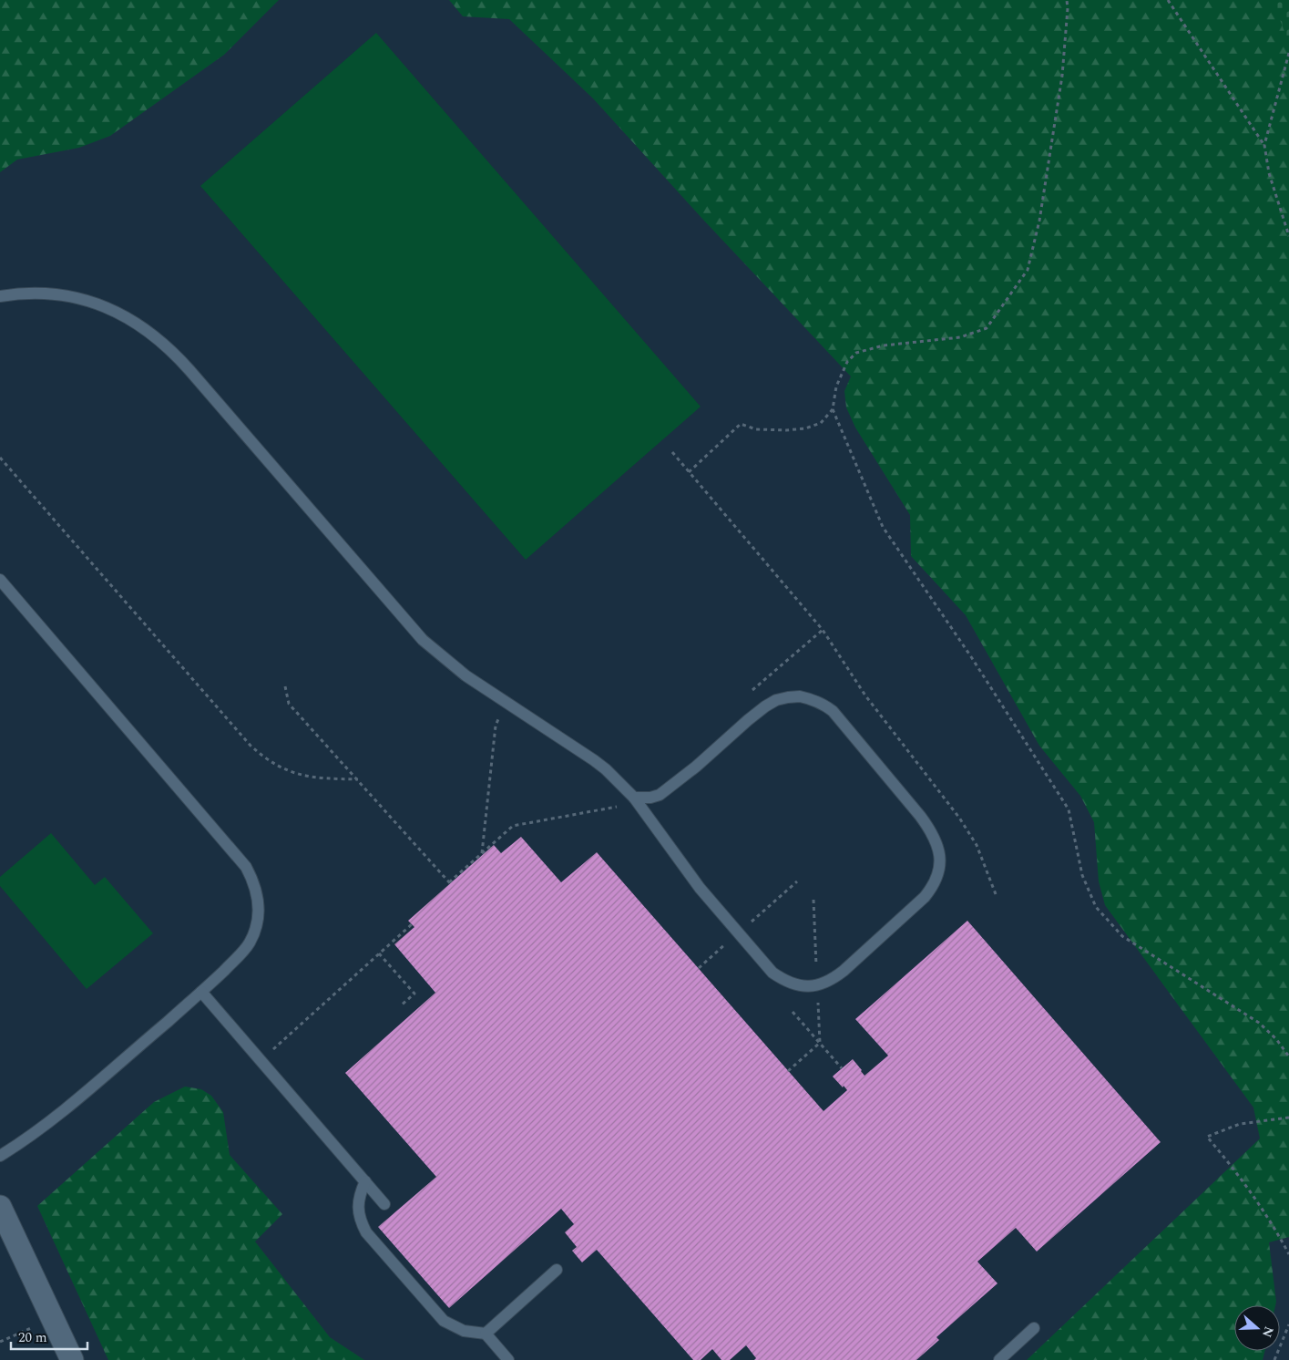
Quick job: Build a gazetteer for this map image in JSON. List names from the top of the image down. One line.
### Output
{"scale_bar":"20 m","north":"right"}
